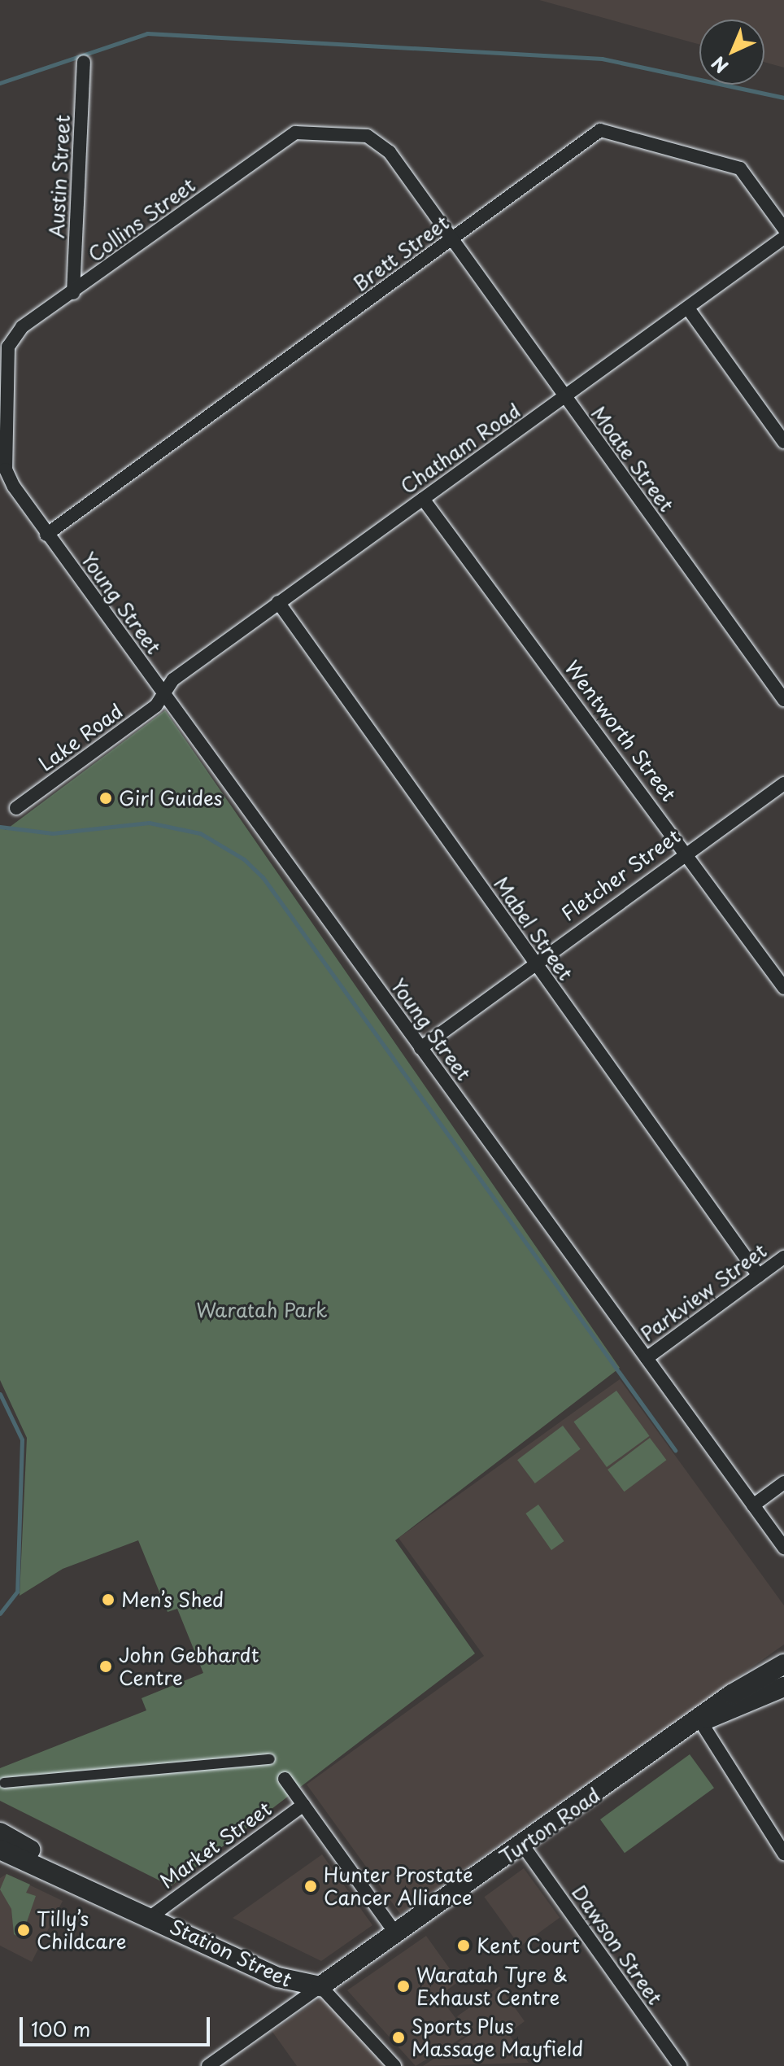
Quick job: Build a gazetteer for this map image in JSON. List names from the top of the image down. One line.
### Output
{"streets":{"main road":["Turton Road","Station Street"],"street":["Austin Street","Collins Street","Brett Street","Chatham Road","Moate Street","Young Street","Wentworth Street","Lake Road","Fletcher Street","Mabel Street","Parkview Street","Market Street","Dawson Street"]},"crossings":[["Austin Street","Collins Street"],["Collins Street","Brett Street"],["Collins Street","Moate Street"],["Collins Street","Young Street"],["Brett Street","Moate Street"],["Brett Street","Young Street"],["Chatham Road","Moate Street"],["Chatham Road","Young Street"],["Chatham Road","Wentworth Street"],["Chatham Road","Lake Road"],["Chatham Road","Mabel Street"],["Young Street","Lake Road"],["Young Street","Fletcher Street"],["Young Street","Parkview Street"],["Wentworth Street","Fletcher Street"],["Fletcher Street","Mabel Street"],["Mabel Street","Parkview Street"],["Turton Road","Dawson Street"],["Turton Road","Station Street"],["Market Street","Station Street"]],"parks":["Waratah Park"],"places":["Girl Guides","Men’s Shed","John Gebhardt Centre","Hunter Prostate Cancer Alliance","Tilly’s Childcare","Kent Court","Waratah Tyre & Exhaust Centre","Sports Plus Massage Mayfield"],"scale_bar":"100 m","north":"bottom left"}
